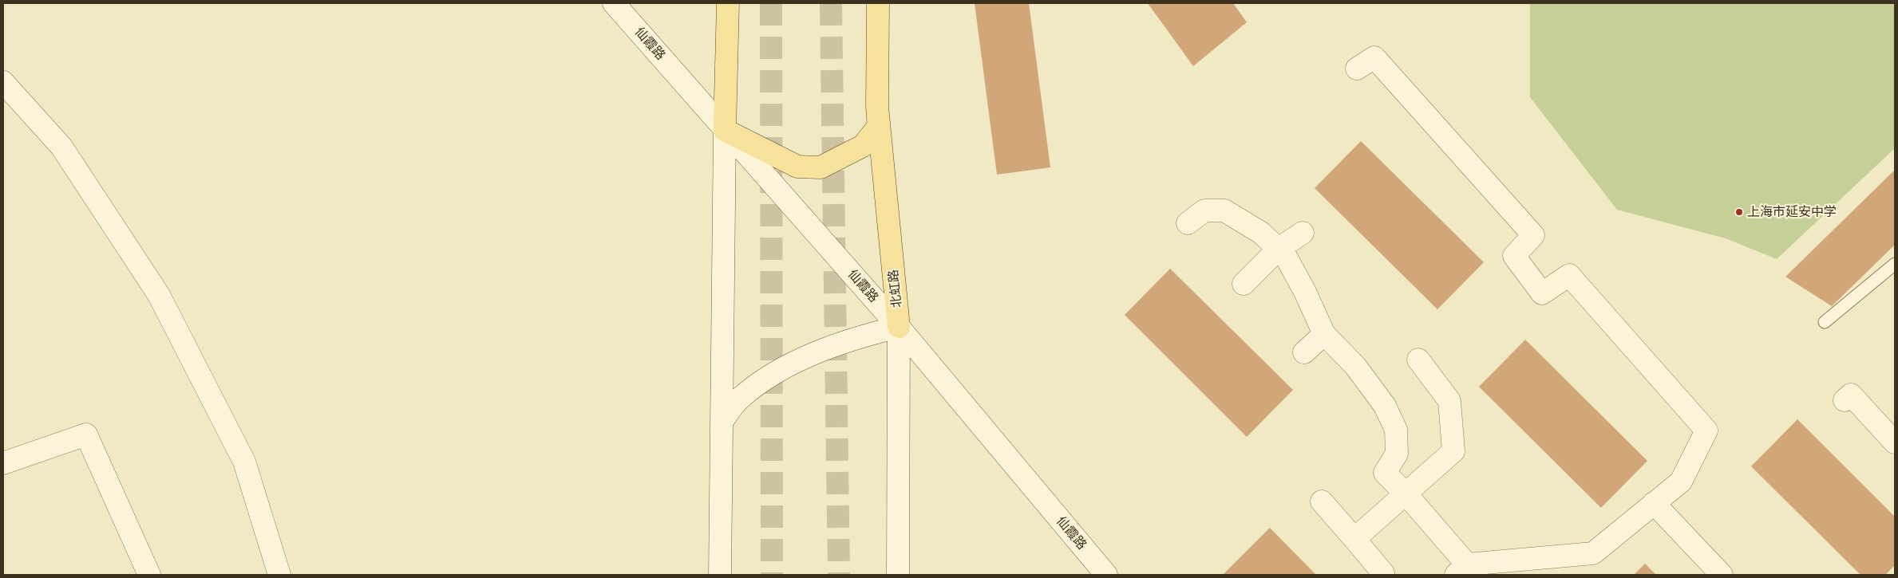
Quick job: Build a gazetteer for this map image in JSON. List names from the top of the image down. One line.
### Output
{"streets":{"main road":["北虹路"],"street":["仙霞路"]},"crossings":[["仙霞路","北虹路"]],"places":["上海市延安中学"]}
